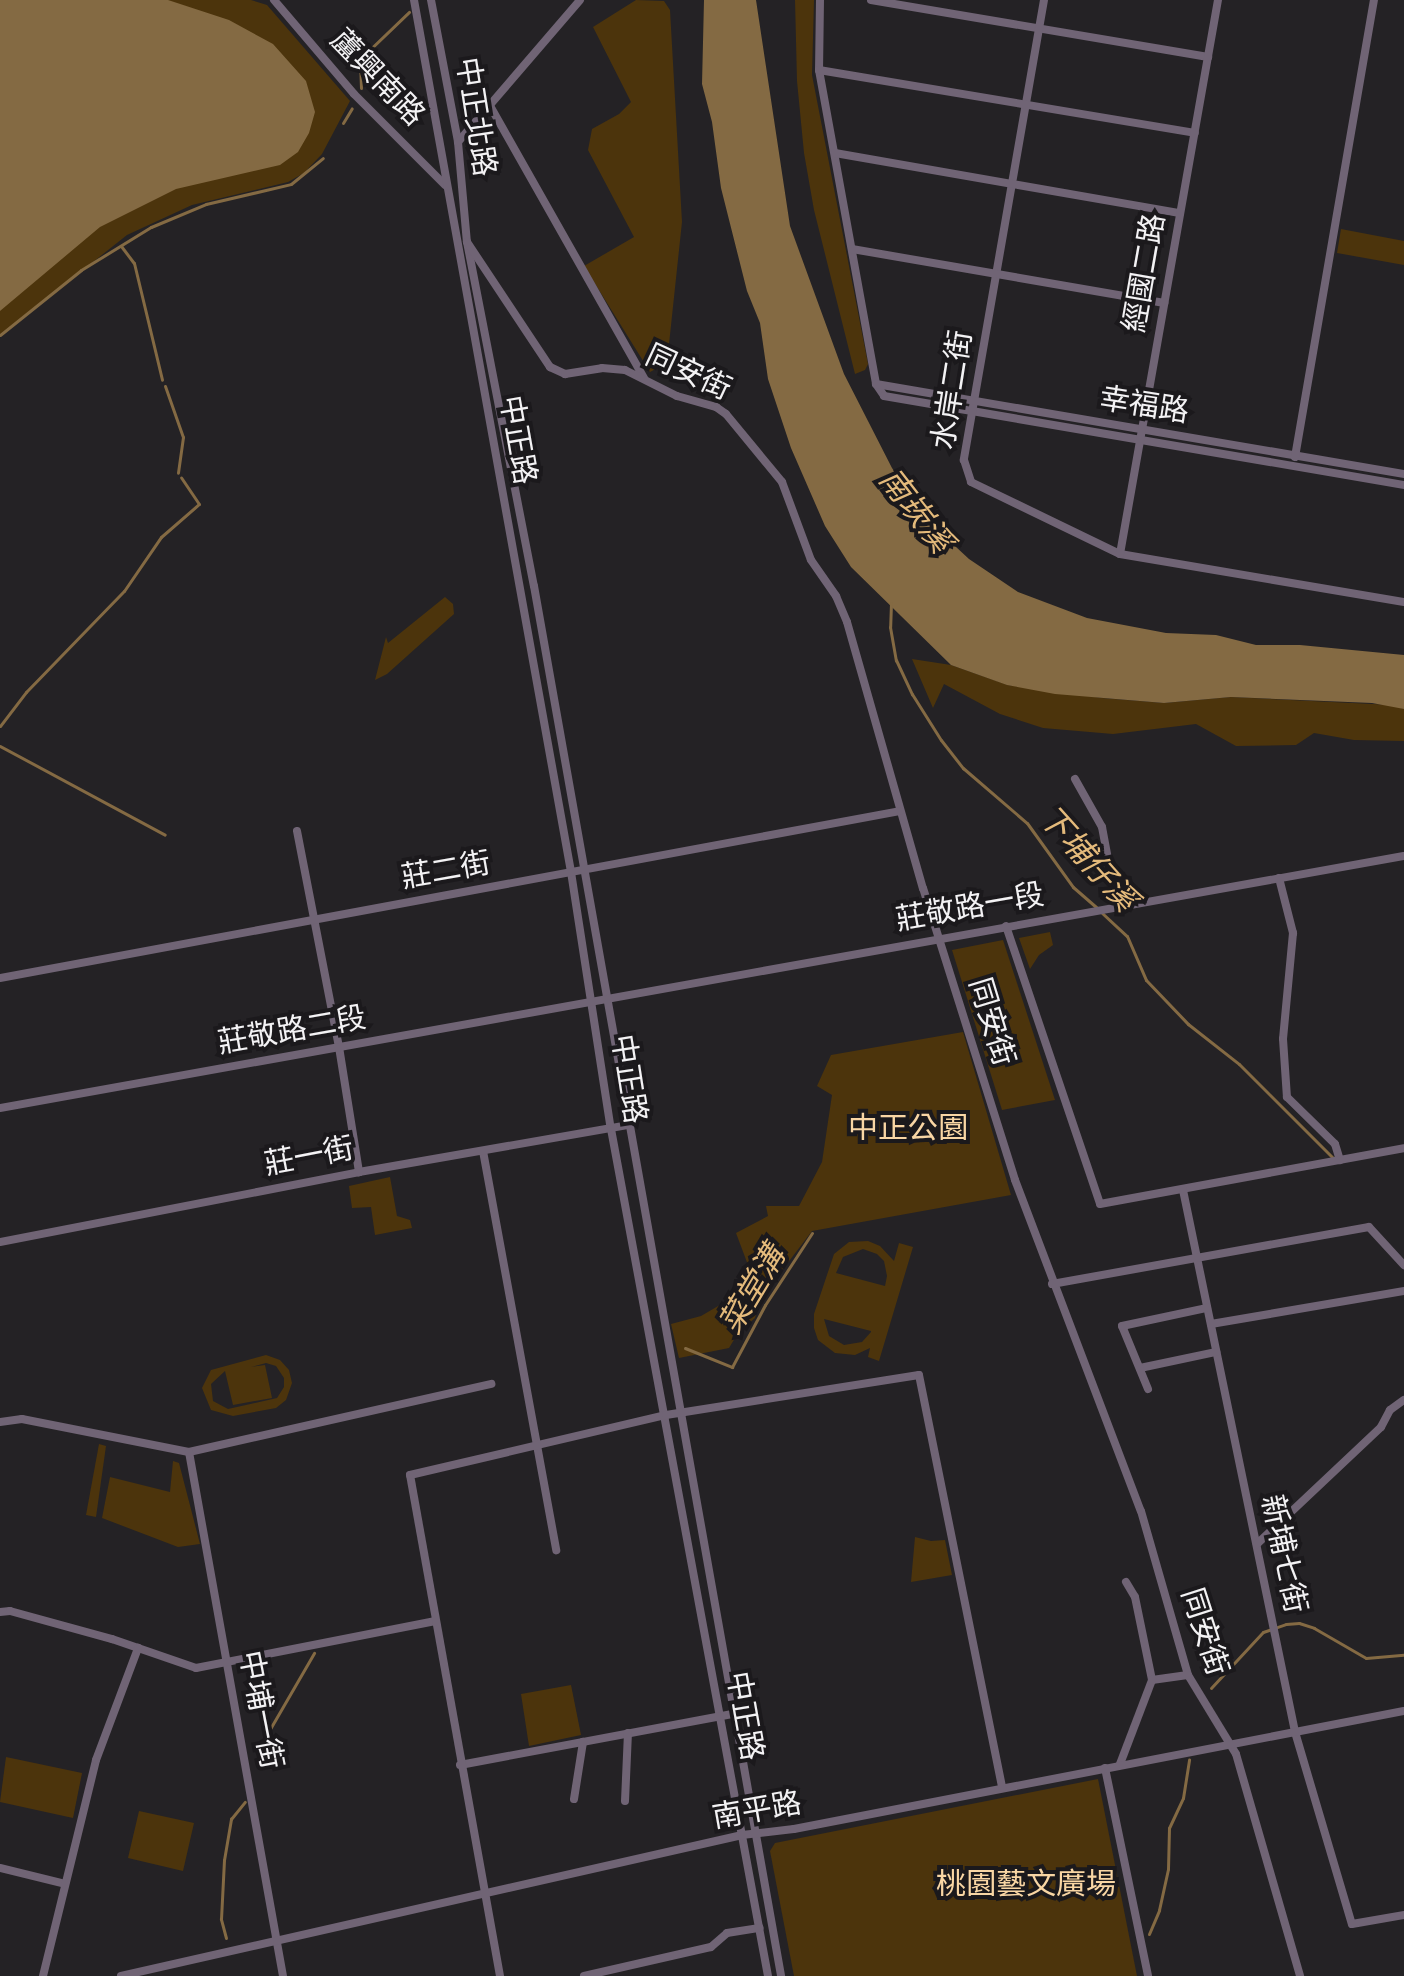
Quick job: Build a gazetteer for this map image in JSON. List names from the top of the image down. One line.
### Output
{"streets":{"street":["蘆興南路","中正北路","經國二路","同安街","水岸二街","幸福路","中正路","莊二街","莊敬路一段","莊敬路二段","莊一街","新埔七街","中埔一街","南平路"]},"crossings":[["蘆興南路","中正北路"],["蘆興南路","中正路"],["中正北路","同安街"],["中正北路","中正路"],["經國二路","水岸二街"],["經國二路","幸福路"],["同安街","中正路"],["同安街","莊二街"],["同安街","莊敬路一段"],["同安街","南平路"],["水岸二街","幸福路"],["中正路","莊二街"],["中正路","莊敬路一段"],["中正路","莊敬路二段"],["中正路","莊一街"],["中正路","南平路"],["莊敬路一段","莊敬路二段"],["新埔七街","南平路"],["中埔一街","南平路"]],"water":["南崁溪","下埔仔溪","菜堂溝"],"parks":["中正公園","桃園藝文廣場"]}
